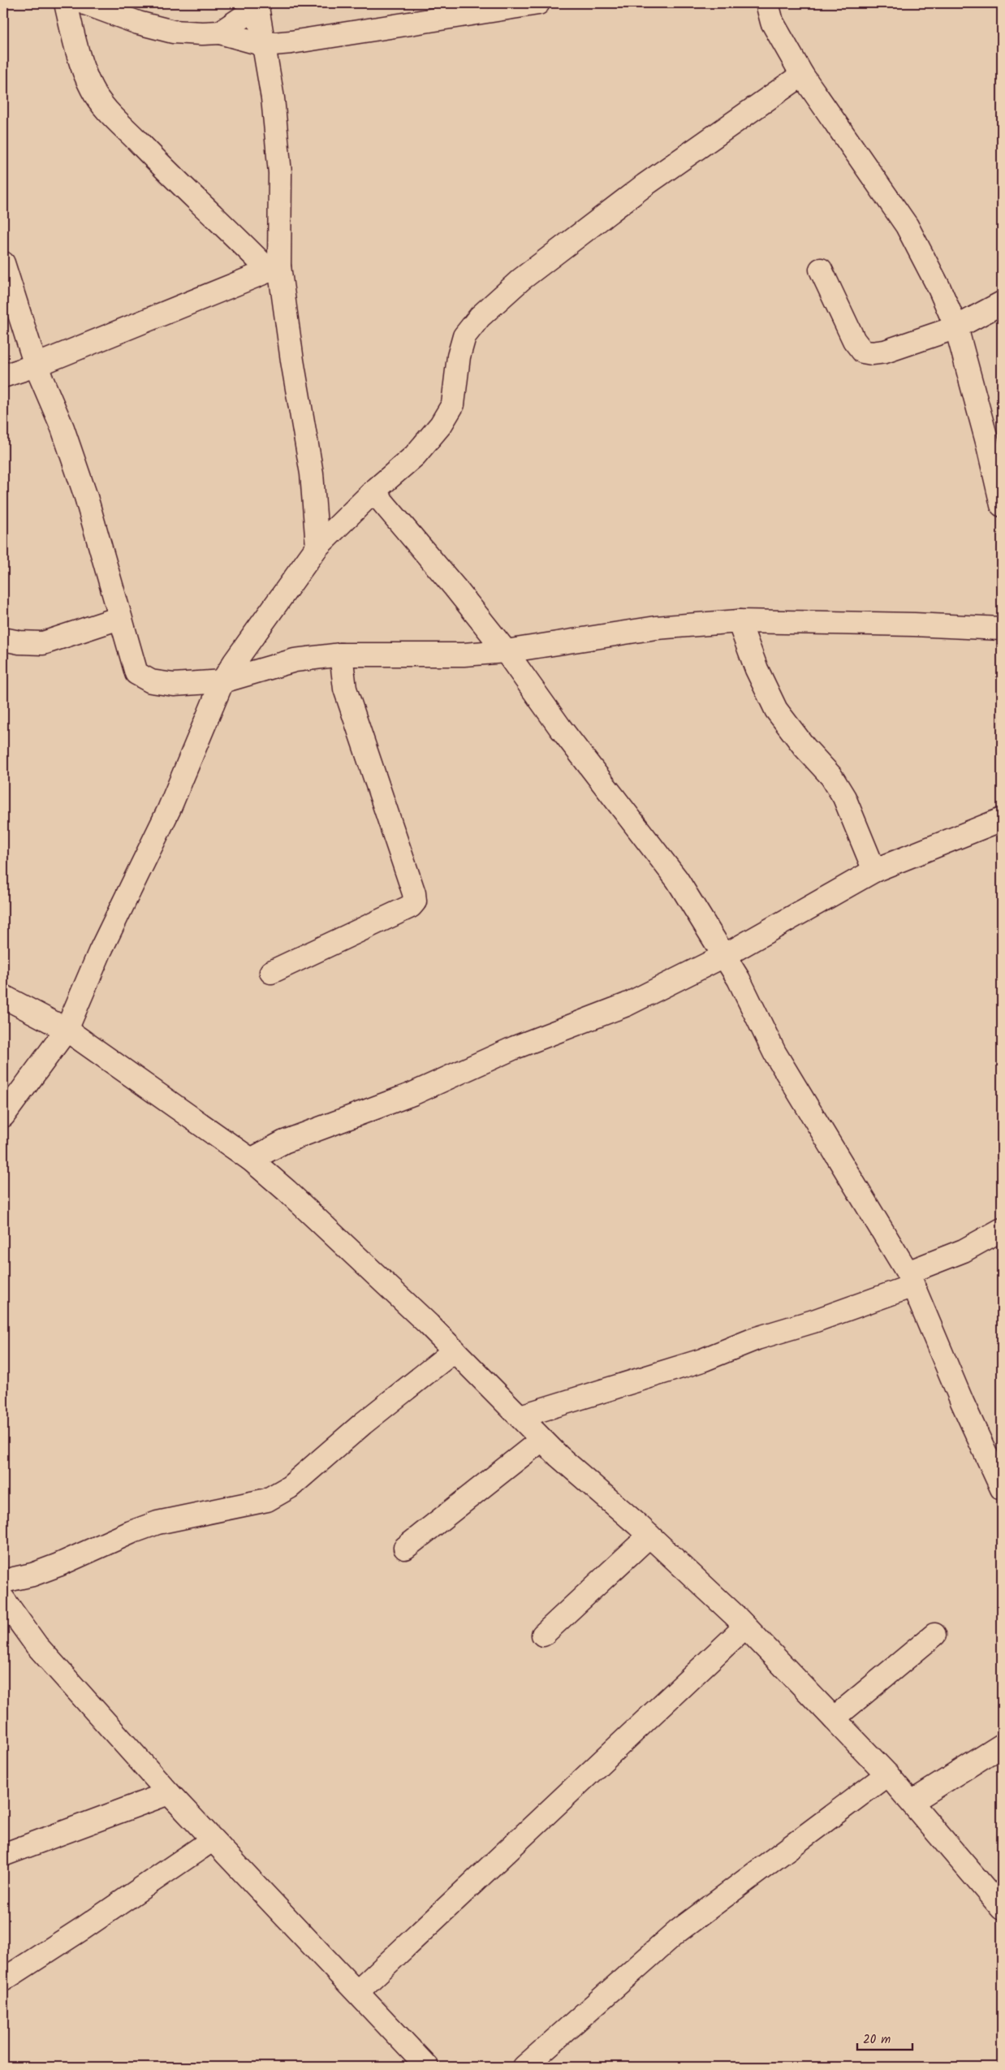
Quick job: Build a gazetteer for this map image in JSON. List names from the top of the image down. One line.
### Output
{"scale_bar":"20 m"}
